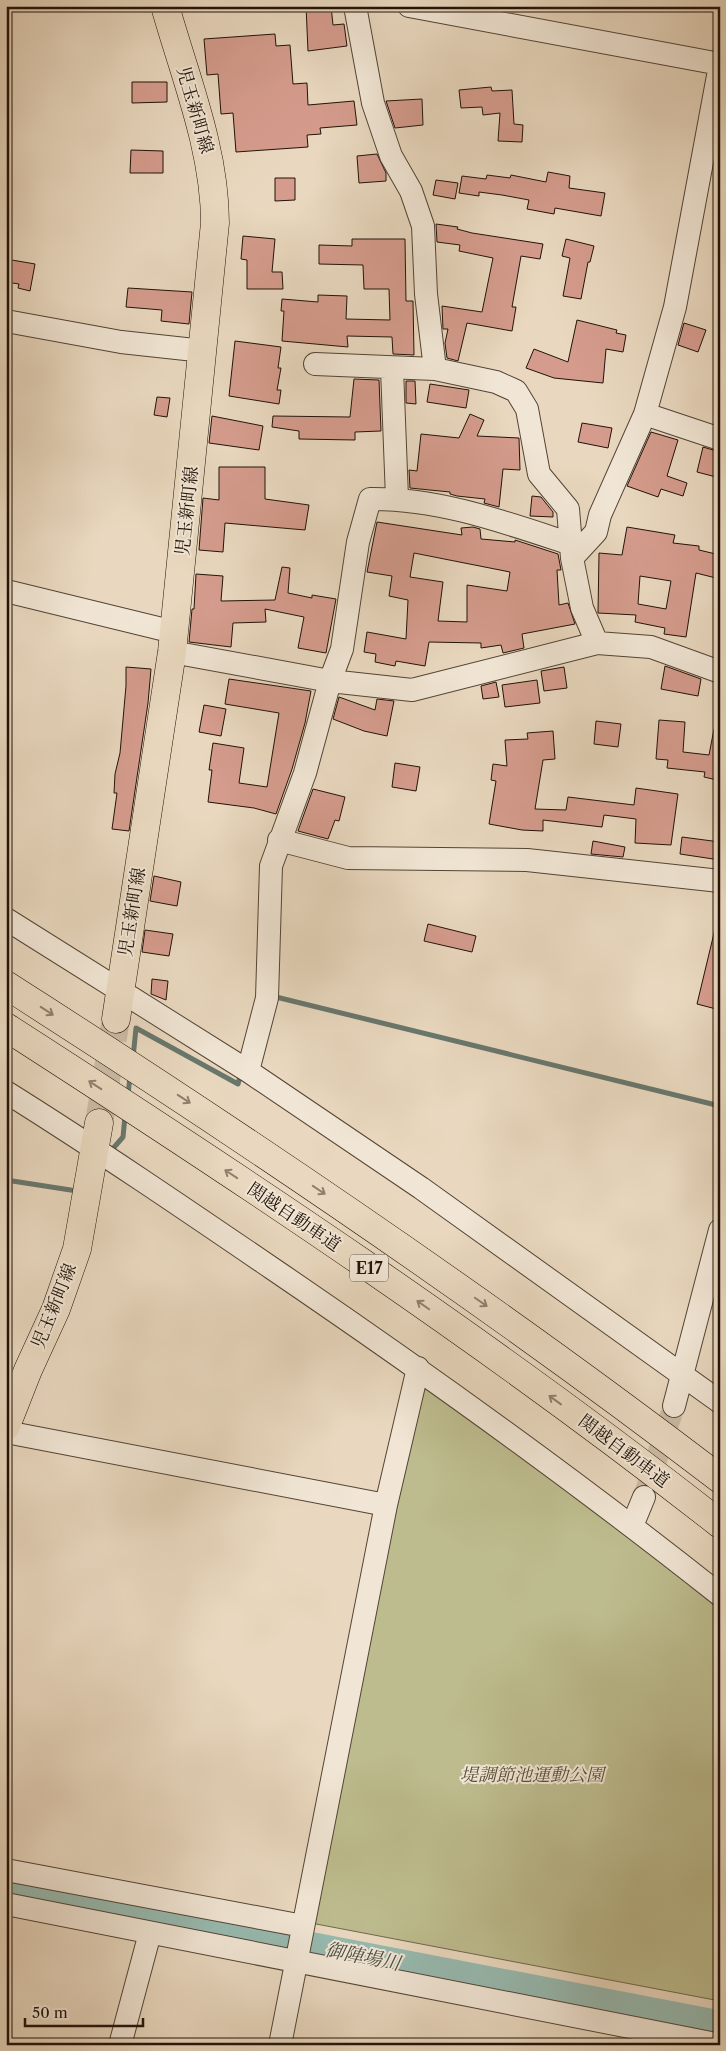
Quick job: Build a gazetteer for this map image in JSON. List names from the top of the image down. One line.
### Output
{"streets":{"main road":["児玉新町線","関越自動車道","E17"]},"water":["御陣場川"],"parks":["堤調節池運動公園"],"scale_bar":"50 m"}
